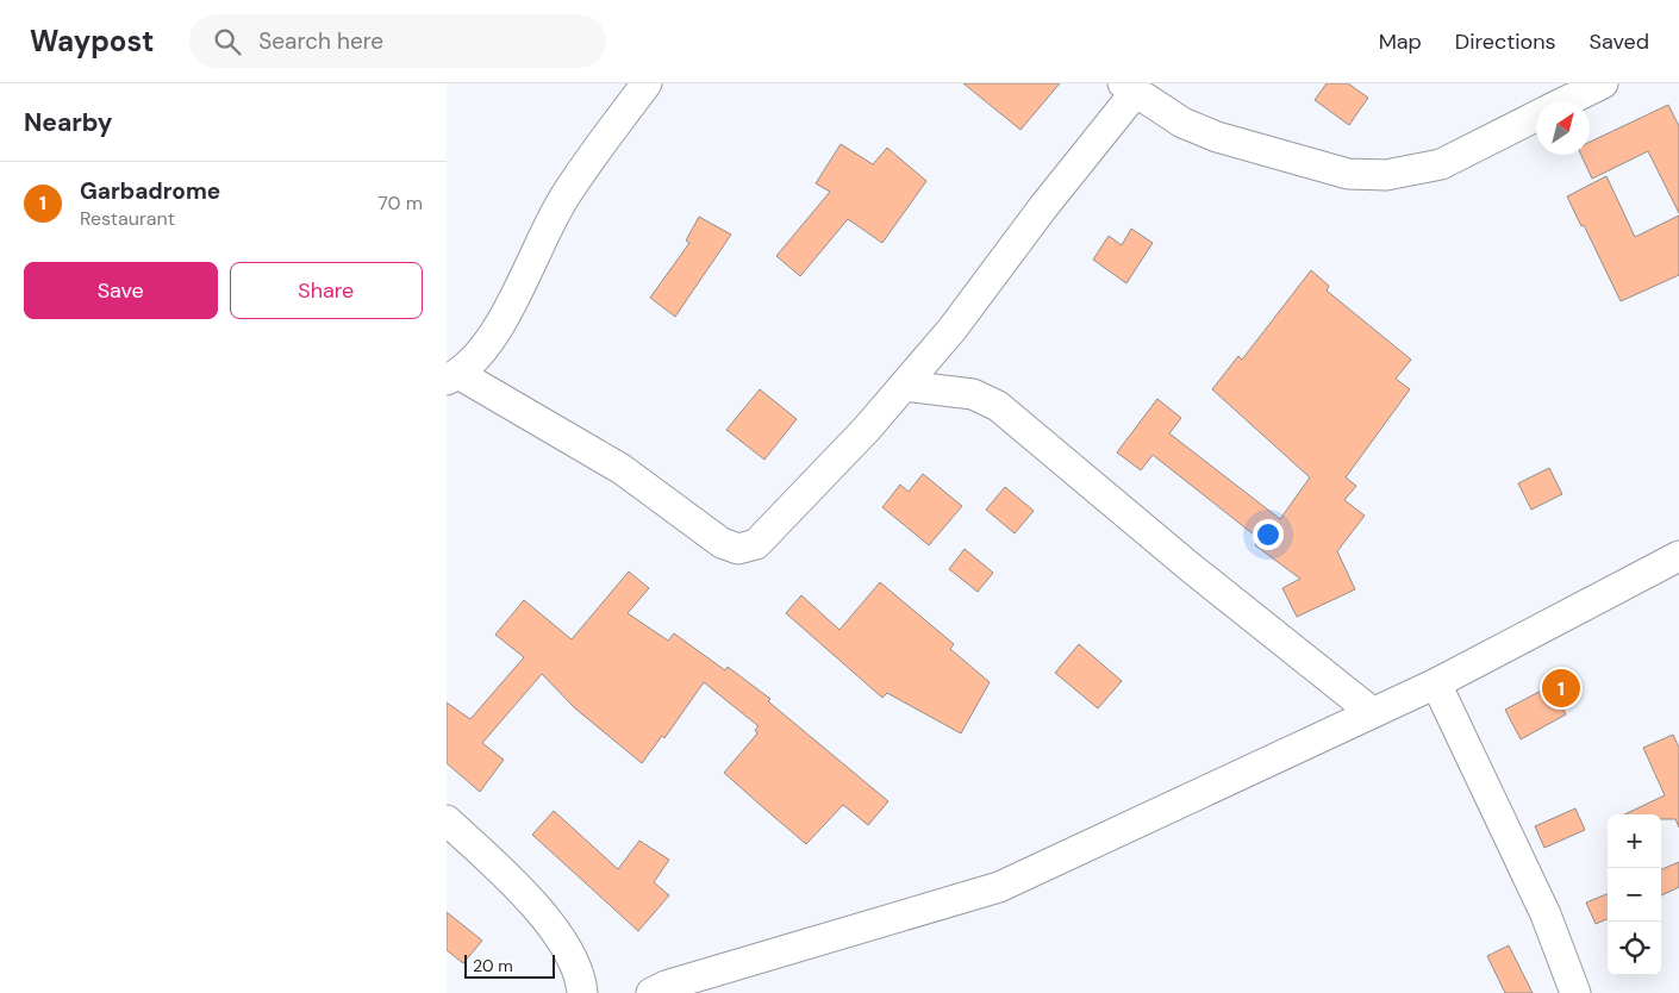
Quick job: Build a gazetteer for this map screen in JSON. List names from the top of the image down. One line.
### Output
{"scale_bar":"20 m","north":"top right","page":{"header":"Waypost","search":"Search here","nav":["Map","Directions","Saved"],"heading":"Nearby","list":[{"mark":"1","name":"Garbadrome","note":"Restaurant","value":"70 m"}],"buttons":["Save","Share"],"pins":"1","map_buttons":["+","−"],"scale":"20 m"}}
